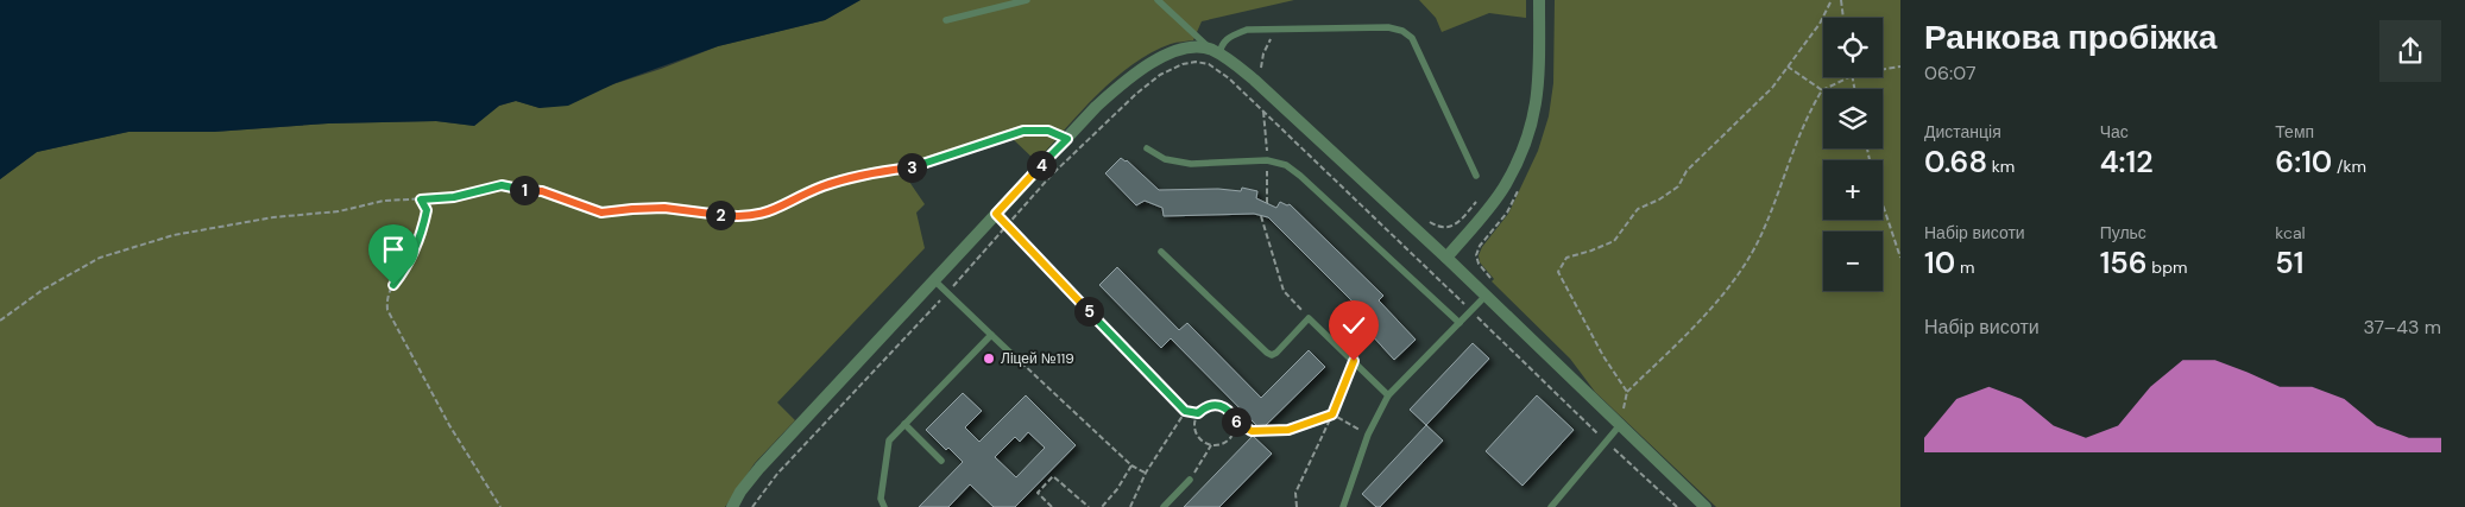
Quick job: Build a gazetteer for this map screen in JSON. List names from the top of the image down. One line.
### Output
{"places":["Ліцей №119"],"page":{"heading":["Ранкова пробіжка","06:07"],"map_buttons":["+","−"],"stats":[["Дистанція","0.68 km"],["Час","4:12"],["Темп","6:10 /km"],["Набір висоти","10 m"],["Пульс","156 bpm"],["kcal","51"]],"pins":["4","3","1","2","5","6"],"chart":["Набір висоти","37–43 m"]}}
